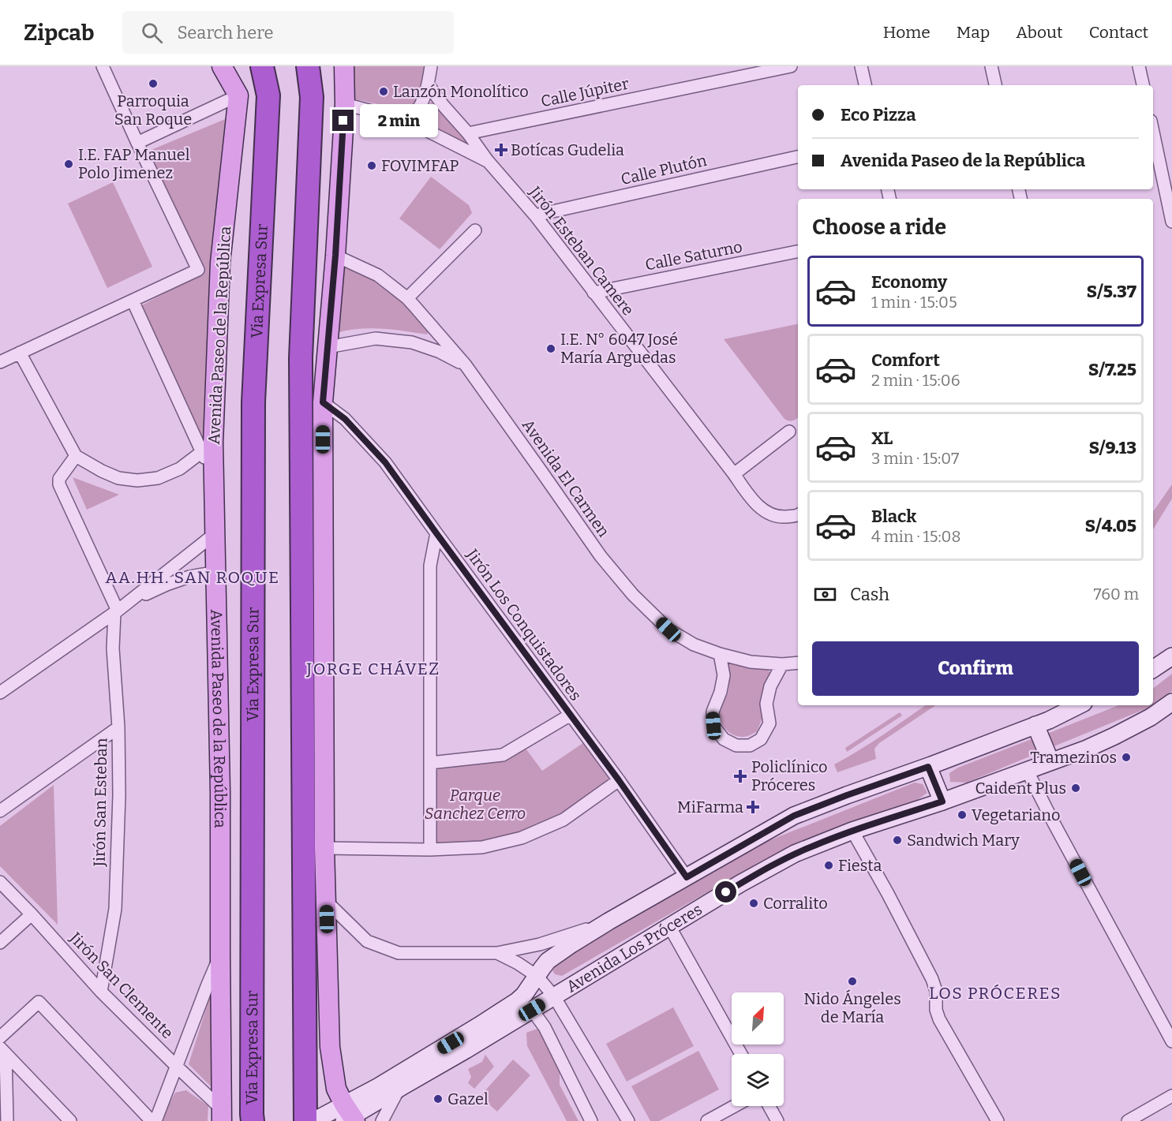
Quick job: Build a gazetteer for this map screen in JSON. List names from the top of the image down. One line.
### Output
{"streets":{"highway":["Via Expresa Sur"],"main road":["Avenida Paseo de la República","Avenida Los Próceres"],"street":["Calle Júpiter","Calle Plutón","Jirón Esteban Camere","Calle Saturno","Avenida El Carmen","Jirón Los Conquistadores","Jirón San Esteban","Jirón San Clemente"]},"crossings":[["Calle Júpiter","Jirón Esteban Camere"],["Calle Plutón","Jirón Esteban Camere"],["Jirón Esteban Camere","Calle Saturno"],["Avenida Paseo de la República","Jirón San Clemente"],["Jirón Los Conquistadores","Avenida Los Próceres"],["Jirón San Esteban","Jirón San Clemente"]],"districts":["AA.HH. SAN ROQUE","JORGE CHÁVEZ","LOS PRÓCERES"],"parks":["Parque Sanchez Cerro"],"places":{"other":["Parroquia San Roque","Lanzón Monolítico","I.E. FAP Manuel Polo Jimenez","FOVIMFAP","I.E. N° 6047 José María Arguedas","Tramezinos","Caident Plus","Vegetariano","Sandwich Mary","Fiesta","Corralito","Nido Ángeles de María","Gazel"],"health":["Botícas Gudelia","Policlínico Próceres","MiFarma"]},"north":"top right","page":{"header":"Zipcab","search":"Search here","nav":["Home","Map","About","Contact"],"banner":["Eco Pizza","Avenida Paseo de la República"],"bubble":"2 min","heading":"Choose a ride","list":[{"name":"Economy","note":"1 min · 15:05","value":"S/5.37"},{"name":"Comfort","note":"2 min · 15:06","value":"S/7.25"},{"name":"XL","note":"3 min · 15:07","value":"S/9.13"},{"name":"Black","note":"4 min · 15:08","value":"S/4.05"}],"pay":["Cash","760 m"],"buttons":"Confirm"}}
